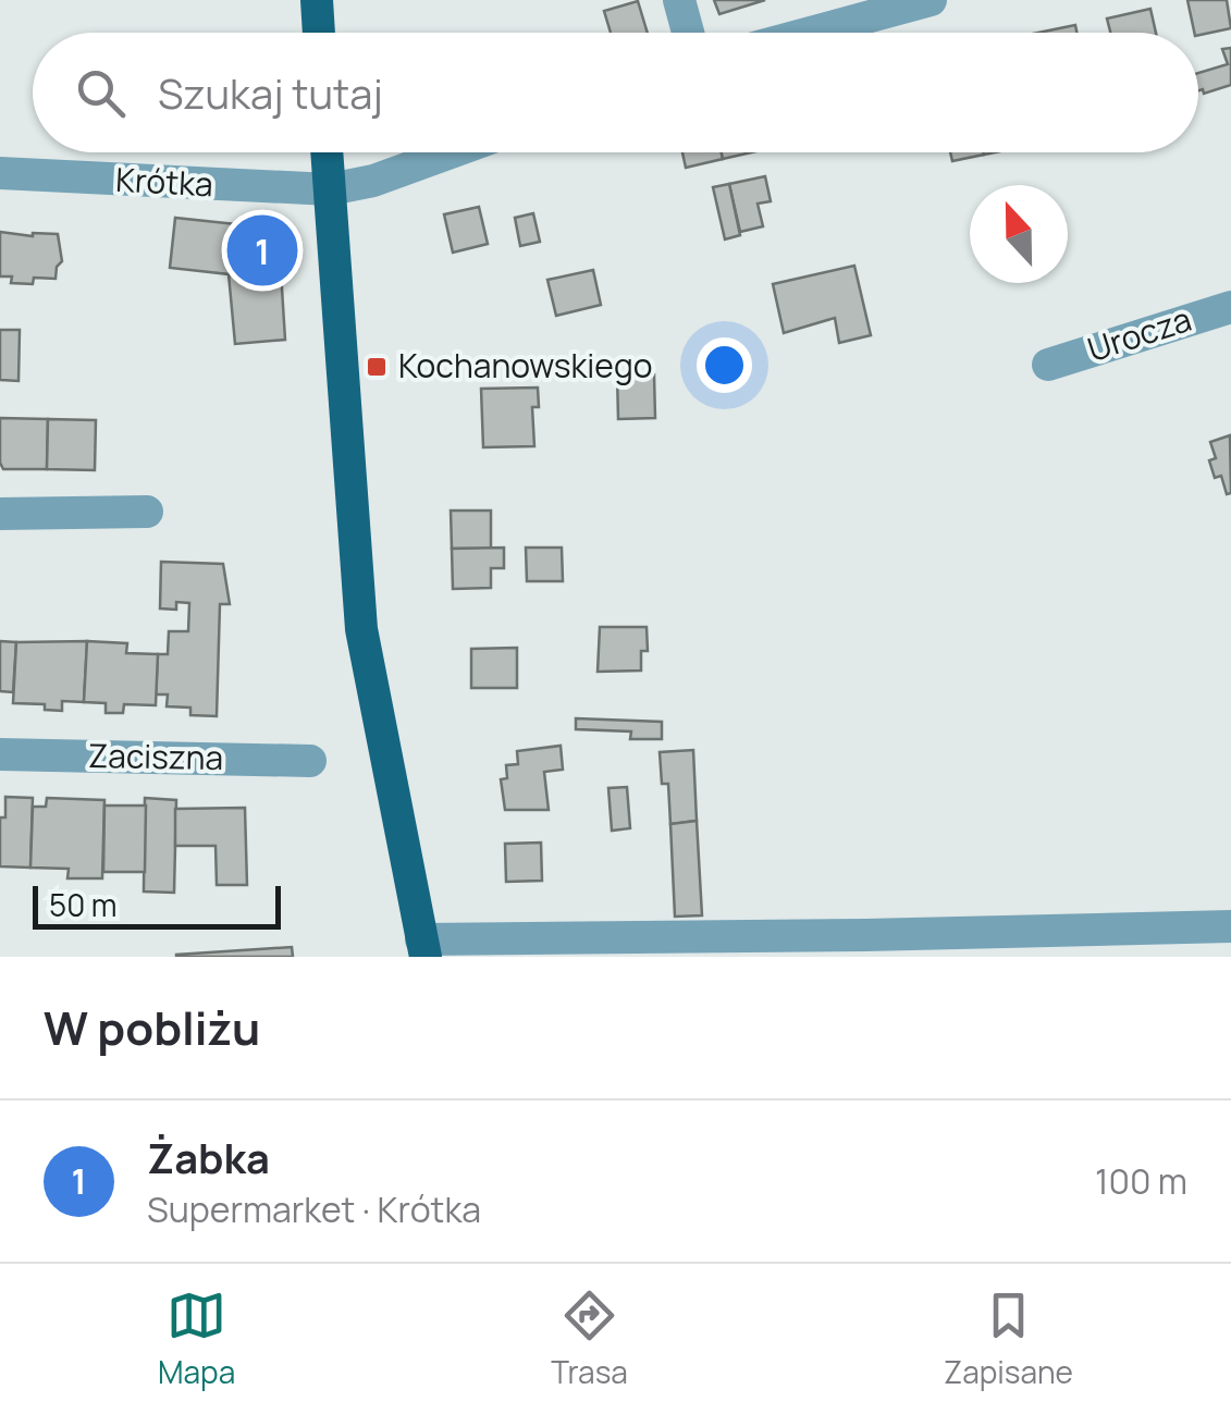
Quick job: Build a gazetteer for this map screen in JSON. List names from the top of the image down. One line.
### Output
{"streets":{"street":["Krótka","Urocza","Zaciszna"]},"places":{"transit":["Kochanowskiego"]},"scale_bar":"50 m","north":"top","page":{"search":"Szukaj tutaj","pins":"1","scale":"50 m","heading":"W pobliżu","list":[{"mark":"1","name":"Żabka","note":"Supermarket · Krótka","value":"100 m"}],"nav":["Mapa","Trasa","Zapisane"]}}
